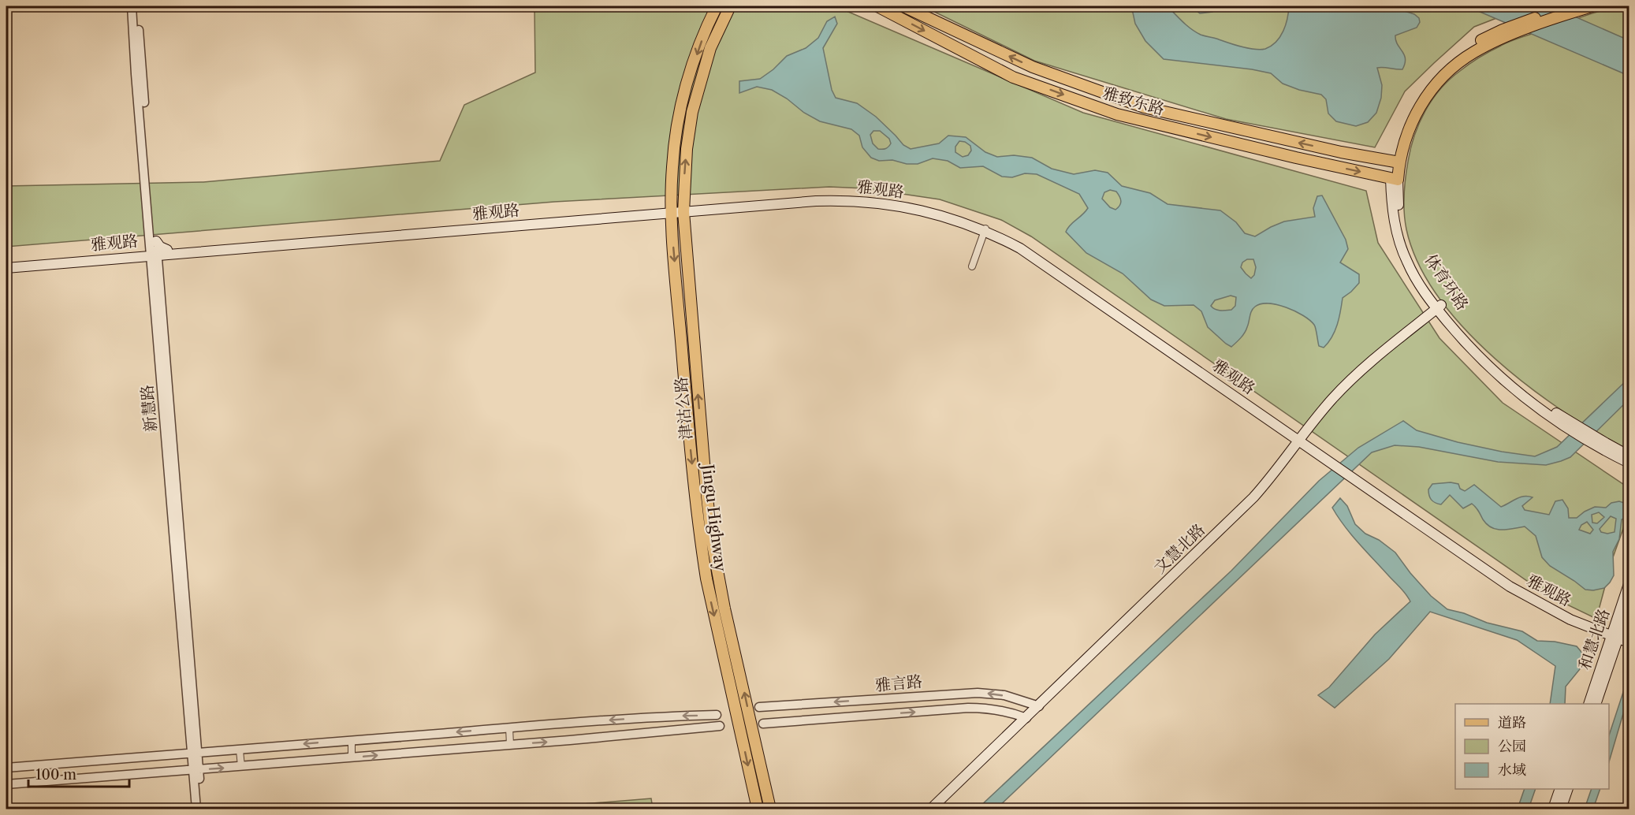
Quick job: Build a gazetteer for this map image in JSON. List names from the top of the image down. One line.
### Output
{"streets":{"main road":["雅致东路","雅观路","体育环路","津沽公路","Jingu Highway","文慧北路","和慧北路"],"street":["新慧路","雅言路"]},"crossings":[["雅致东路","体育环路"],["雅观路","新慧路"],["雅观路","津沽公路"],["雅观路","Jingu Highway"],["雅观路","文慧北路"],["雅观路","和慧北路"],["体育环路","文慧北路"],["文慧北路","雅言路"]],"one_way":["津沽公路","Jingu Highway"],"legend":["道路","公园","水域"],"scale_bar":"100 m"}
